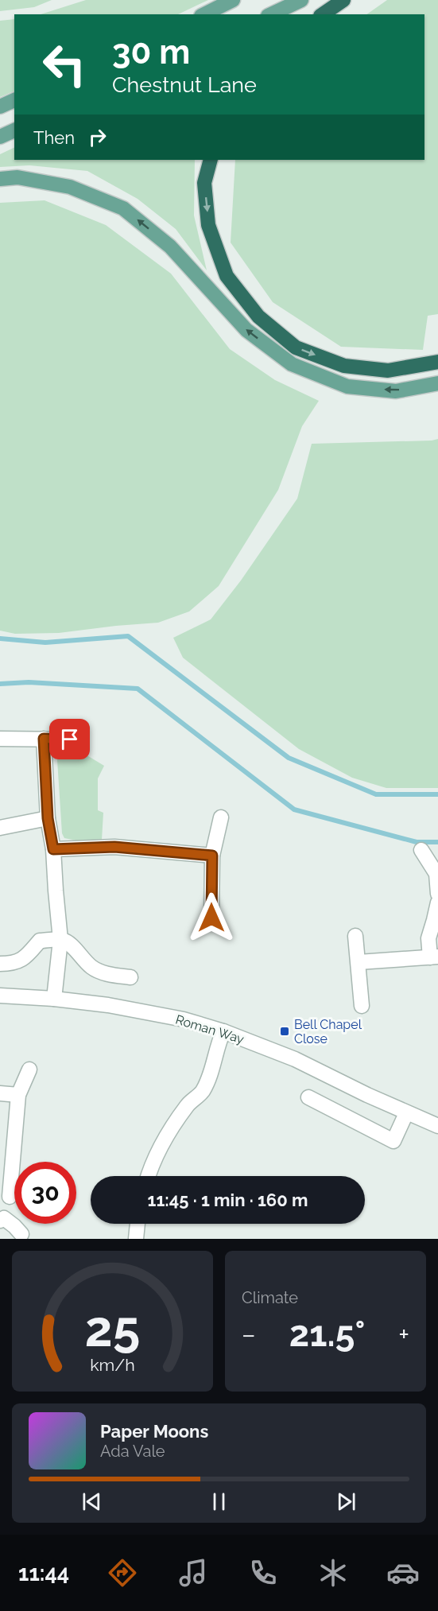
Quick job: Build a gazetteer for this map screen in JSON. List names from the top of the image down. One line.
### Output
{"streets":{"street":["Roman Way"]},"places":{"transit":["Bell Chapel Close"]},"page":{"turn":["30 m","Chestnut Lane"],"then":"Then","limit":"30","trip":"11:45 · 1 min · 160 m","tile":"Climate","heat":["−","21.5°","+"],"song":["Paper Moons","Ada Vale"],"tabs":"11:44","gauge":["25","km/h"]}}
